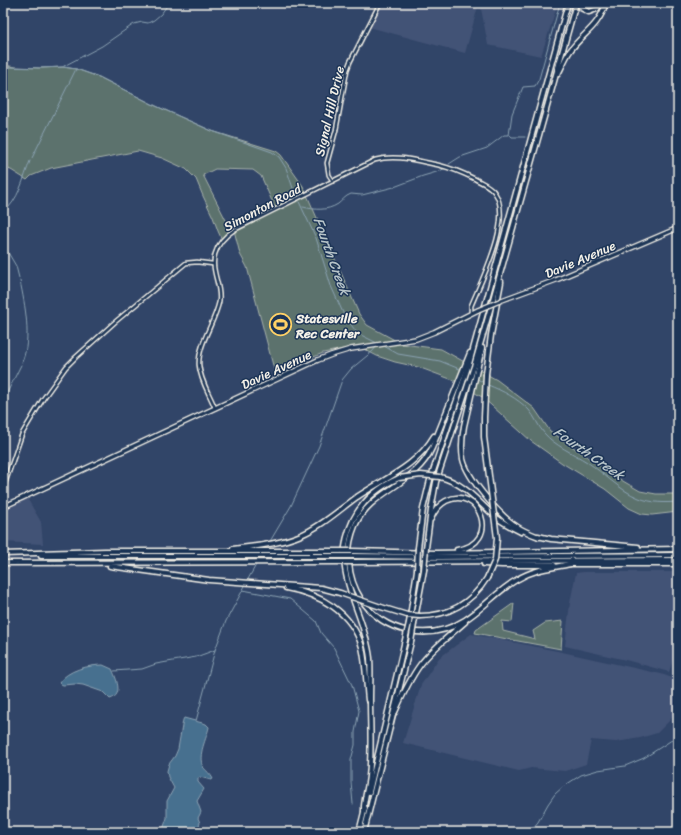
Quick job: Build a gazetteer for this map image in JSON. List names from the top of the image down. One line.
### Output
{"streets":{"main road":["Davie Avenue"],"street":["Signal Hill Drive","Simonton Road"]},"crossings":[["Signal Hill Drive","Simonton Road"],["Simonton Road","Davie Avenue"]],"water":["Fourth Creek"],"places":{"sports":["Statesville Rec Center"]}}
